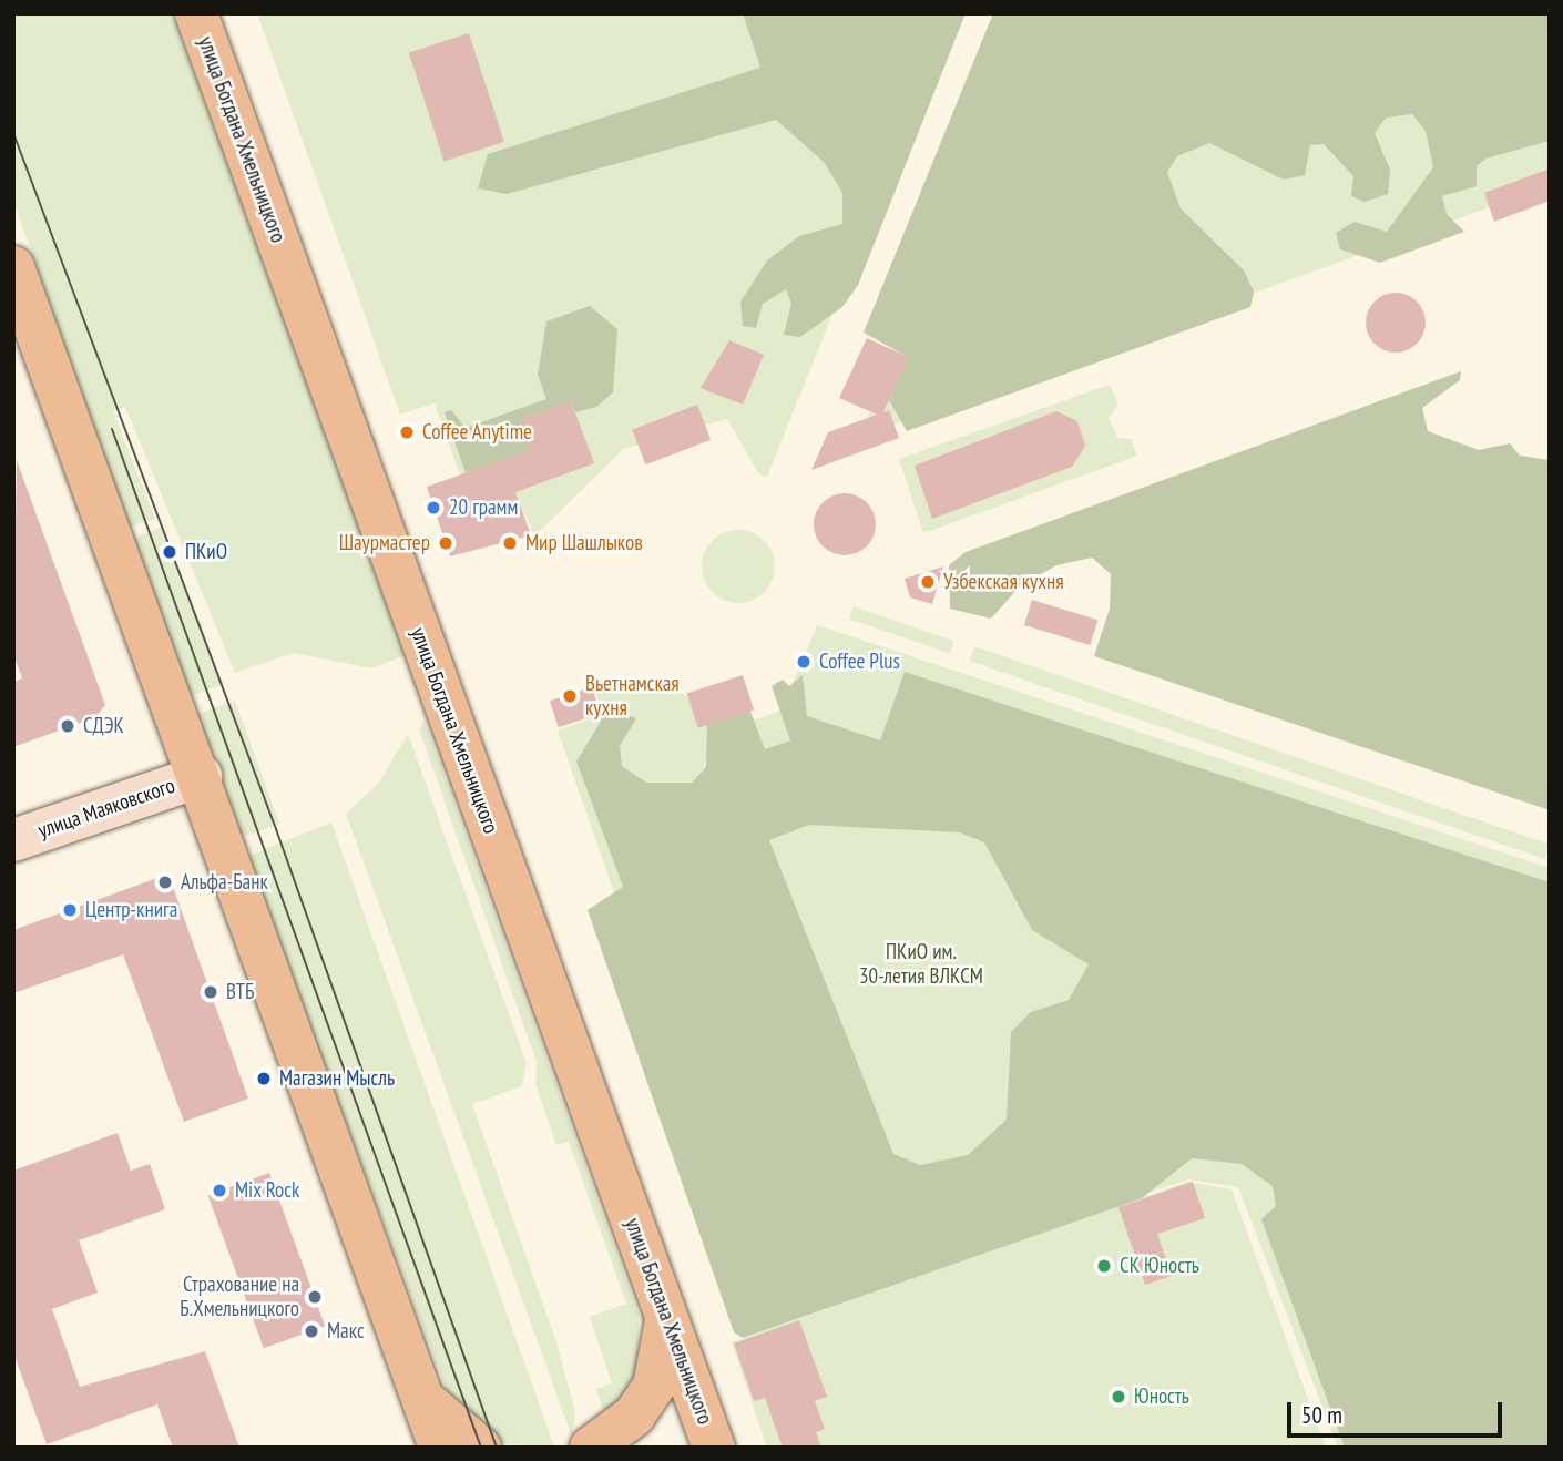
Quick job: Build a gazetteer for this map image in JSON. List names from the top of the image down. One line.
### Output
{"streets":{"main road":["улица Богдана Хмельницкого","улица Маяковского"]},"parks":["ПКиО им. 30-летия ВЛКСМ"],"places":["Coffee Anytime","20 грамм","Шаурмастер","Мир Шашлыков","ПКиО","Узбекская кухня","Coffee Plus","Вьетнамская кухня","СДЭК","Альфа-Банк","Центр-книга","ВТБ","Магазин Мысль","Mix Rock","СК Юность","Страхование на Б.Хмельницкого","Макс","Юность"],"scale_bar":"50 m"}
